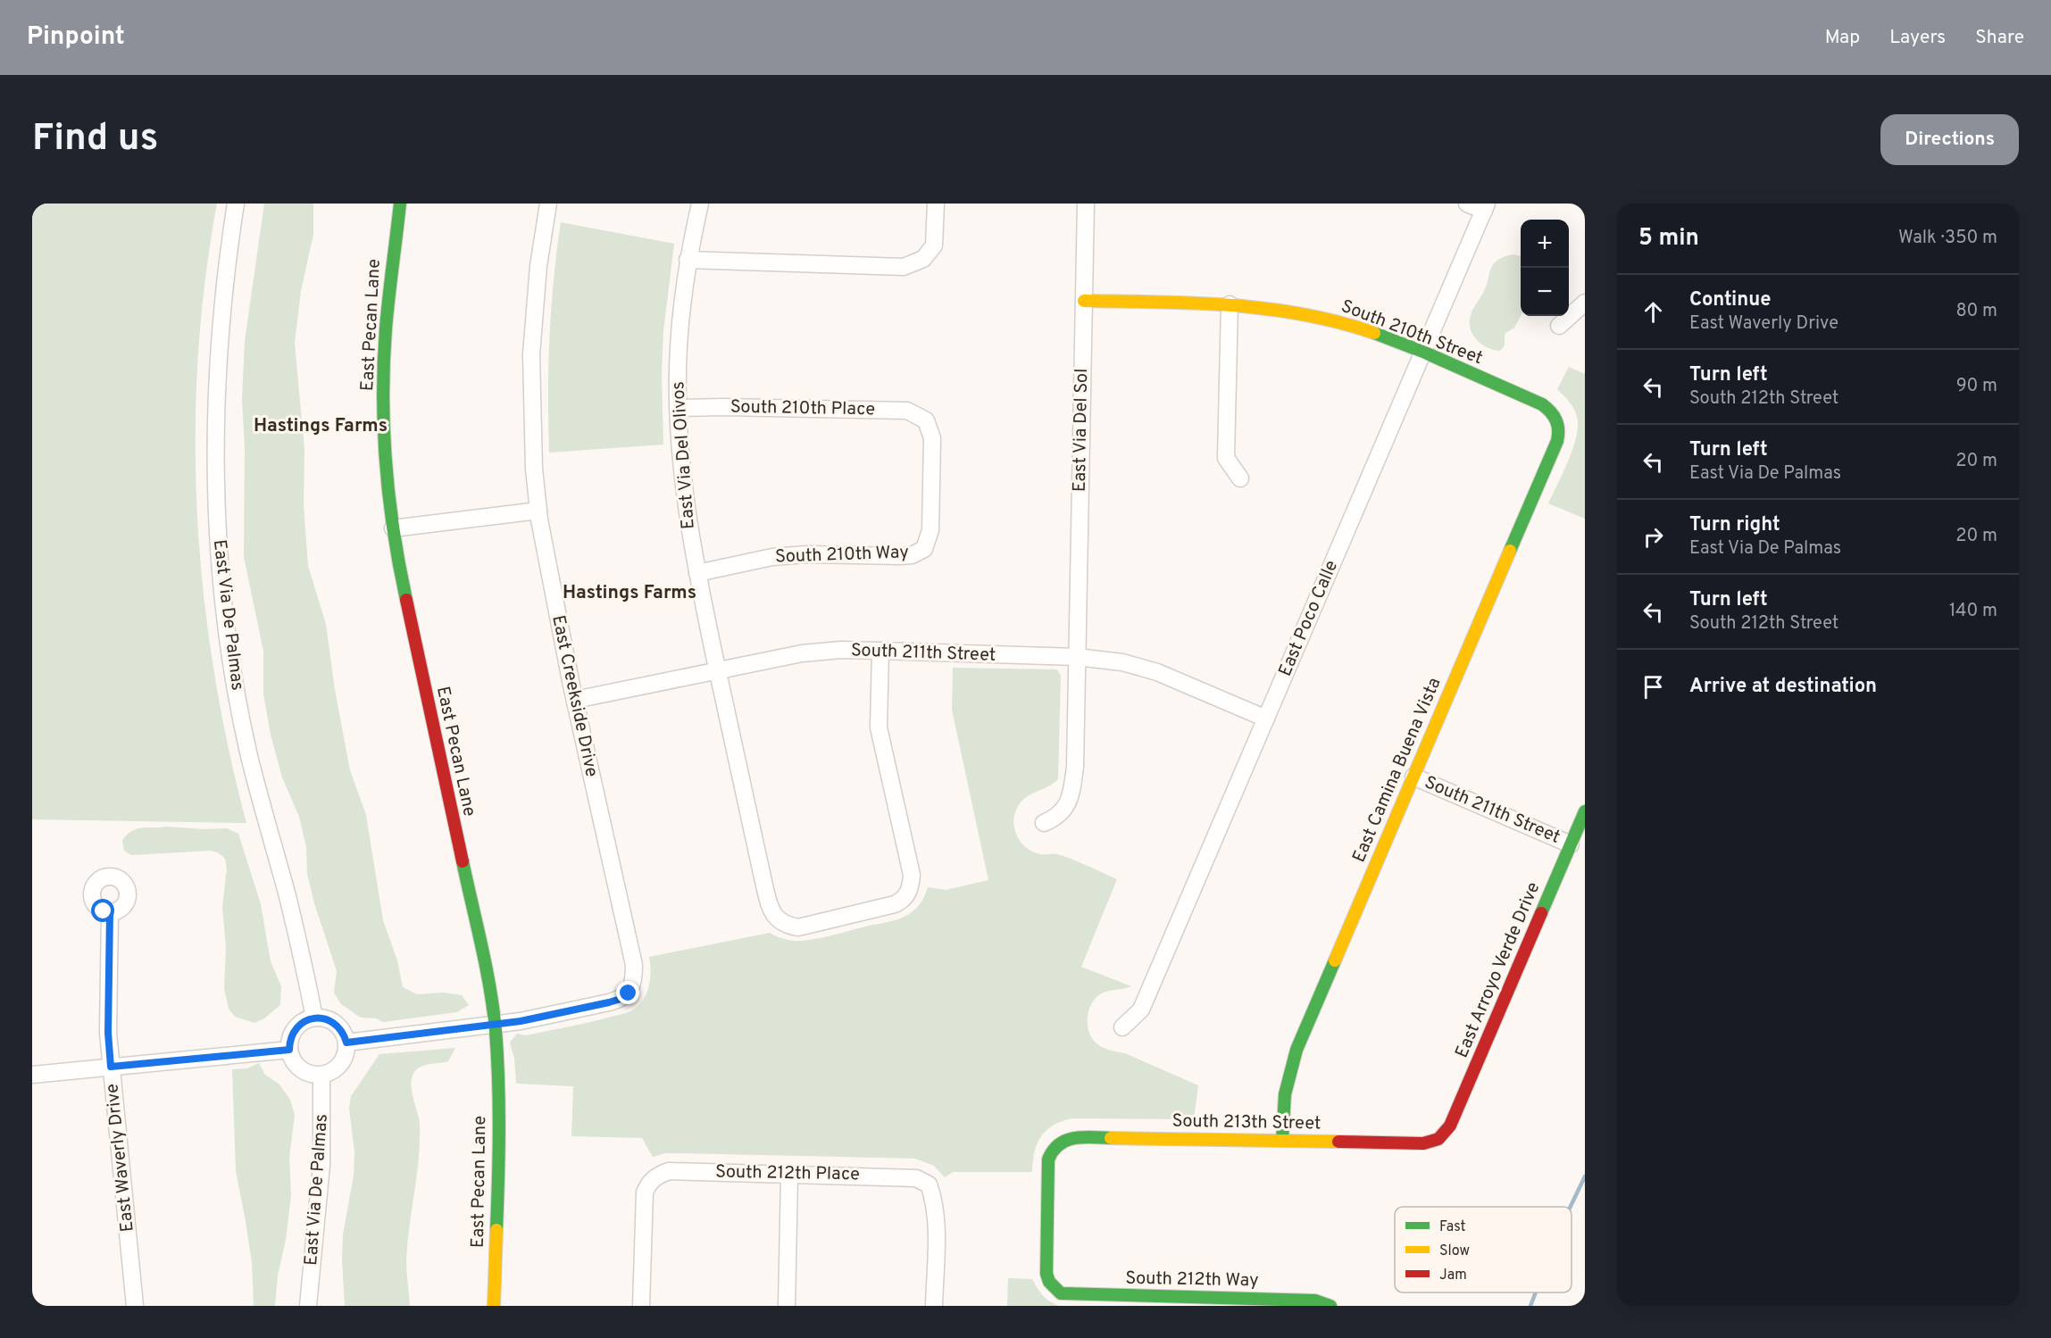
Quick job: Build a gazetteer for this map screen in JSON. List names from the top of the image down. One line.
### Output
{"streets":{"street":["East Pecan Lane","South 210th Street","South 210th Place","East Via Del Sol","East Via Del Olivos","South 210th Way","East Via De Palmas","East Poco Calle","South 211th Street","East Creekside Drive","East Camina Buena Vista","East Arroyo Verde Drive","South 213th Street","East Waverly Drive","South 212th Place","South 212th Way"]},"crossings":[["East Pecan Lane","East Creekside Drive"],["South 210th Street","East Via Del Sol"],["South 210th Street","East Poco Calle"],["South 210th Street","East Camina Buena Vista"],["South 210th Place","East Via Del Olivos"],["South 210th Place","South 210th Way"],["East Via Del Sol","South 211th Street"],["East Via Del Olivos","South 210th Way"],["East Via Del Olivos","South 211th Street"],["East Poco Calle","South 211th Street"],["South 211th Street","East Creekside Drive"],["South 211th Street","East Camina Buena Vista"],["South 211th Street","East Arroyo Verde Drive"],["East Camina Buena Vista","South 213th Street"],["East Arroyo Verde Drive","South 213th Street"],["South 213th Street","South 212th Way"]],"districts":["Hastings Farms","Hastings Farms"],"legend":["Fast","Slow","Jam"],"page":{"header":"Pinpoint","nav":["Map","Layers","Share"],"buttons":"Directions","title":"Find us","heading":["5 min","Walk · 350 m"],"map_buttons":["+","−"],"list":[["Continue","East Waverly Drive","80 m"],["Turn left","South 212th Street","90 m"],["Turn left","East Via De Palmas","20 m"],["Turn right","East Via De Palmas","20 m"],["Turn left","South 212th Street","140 m"],"Arrive at destination"]}}
